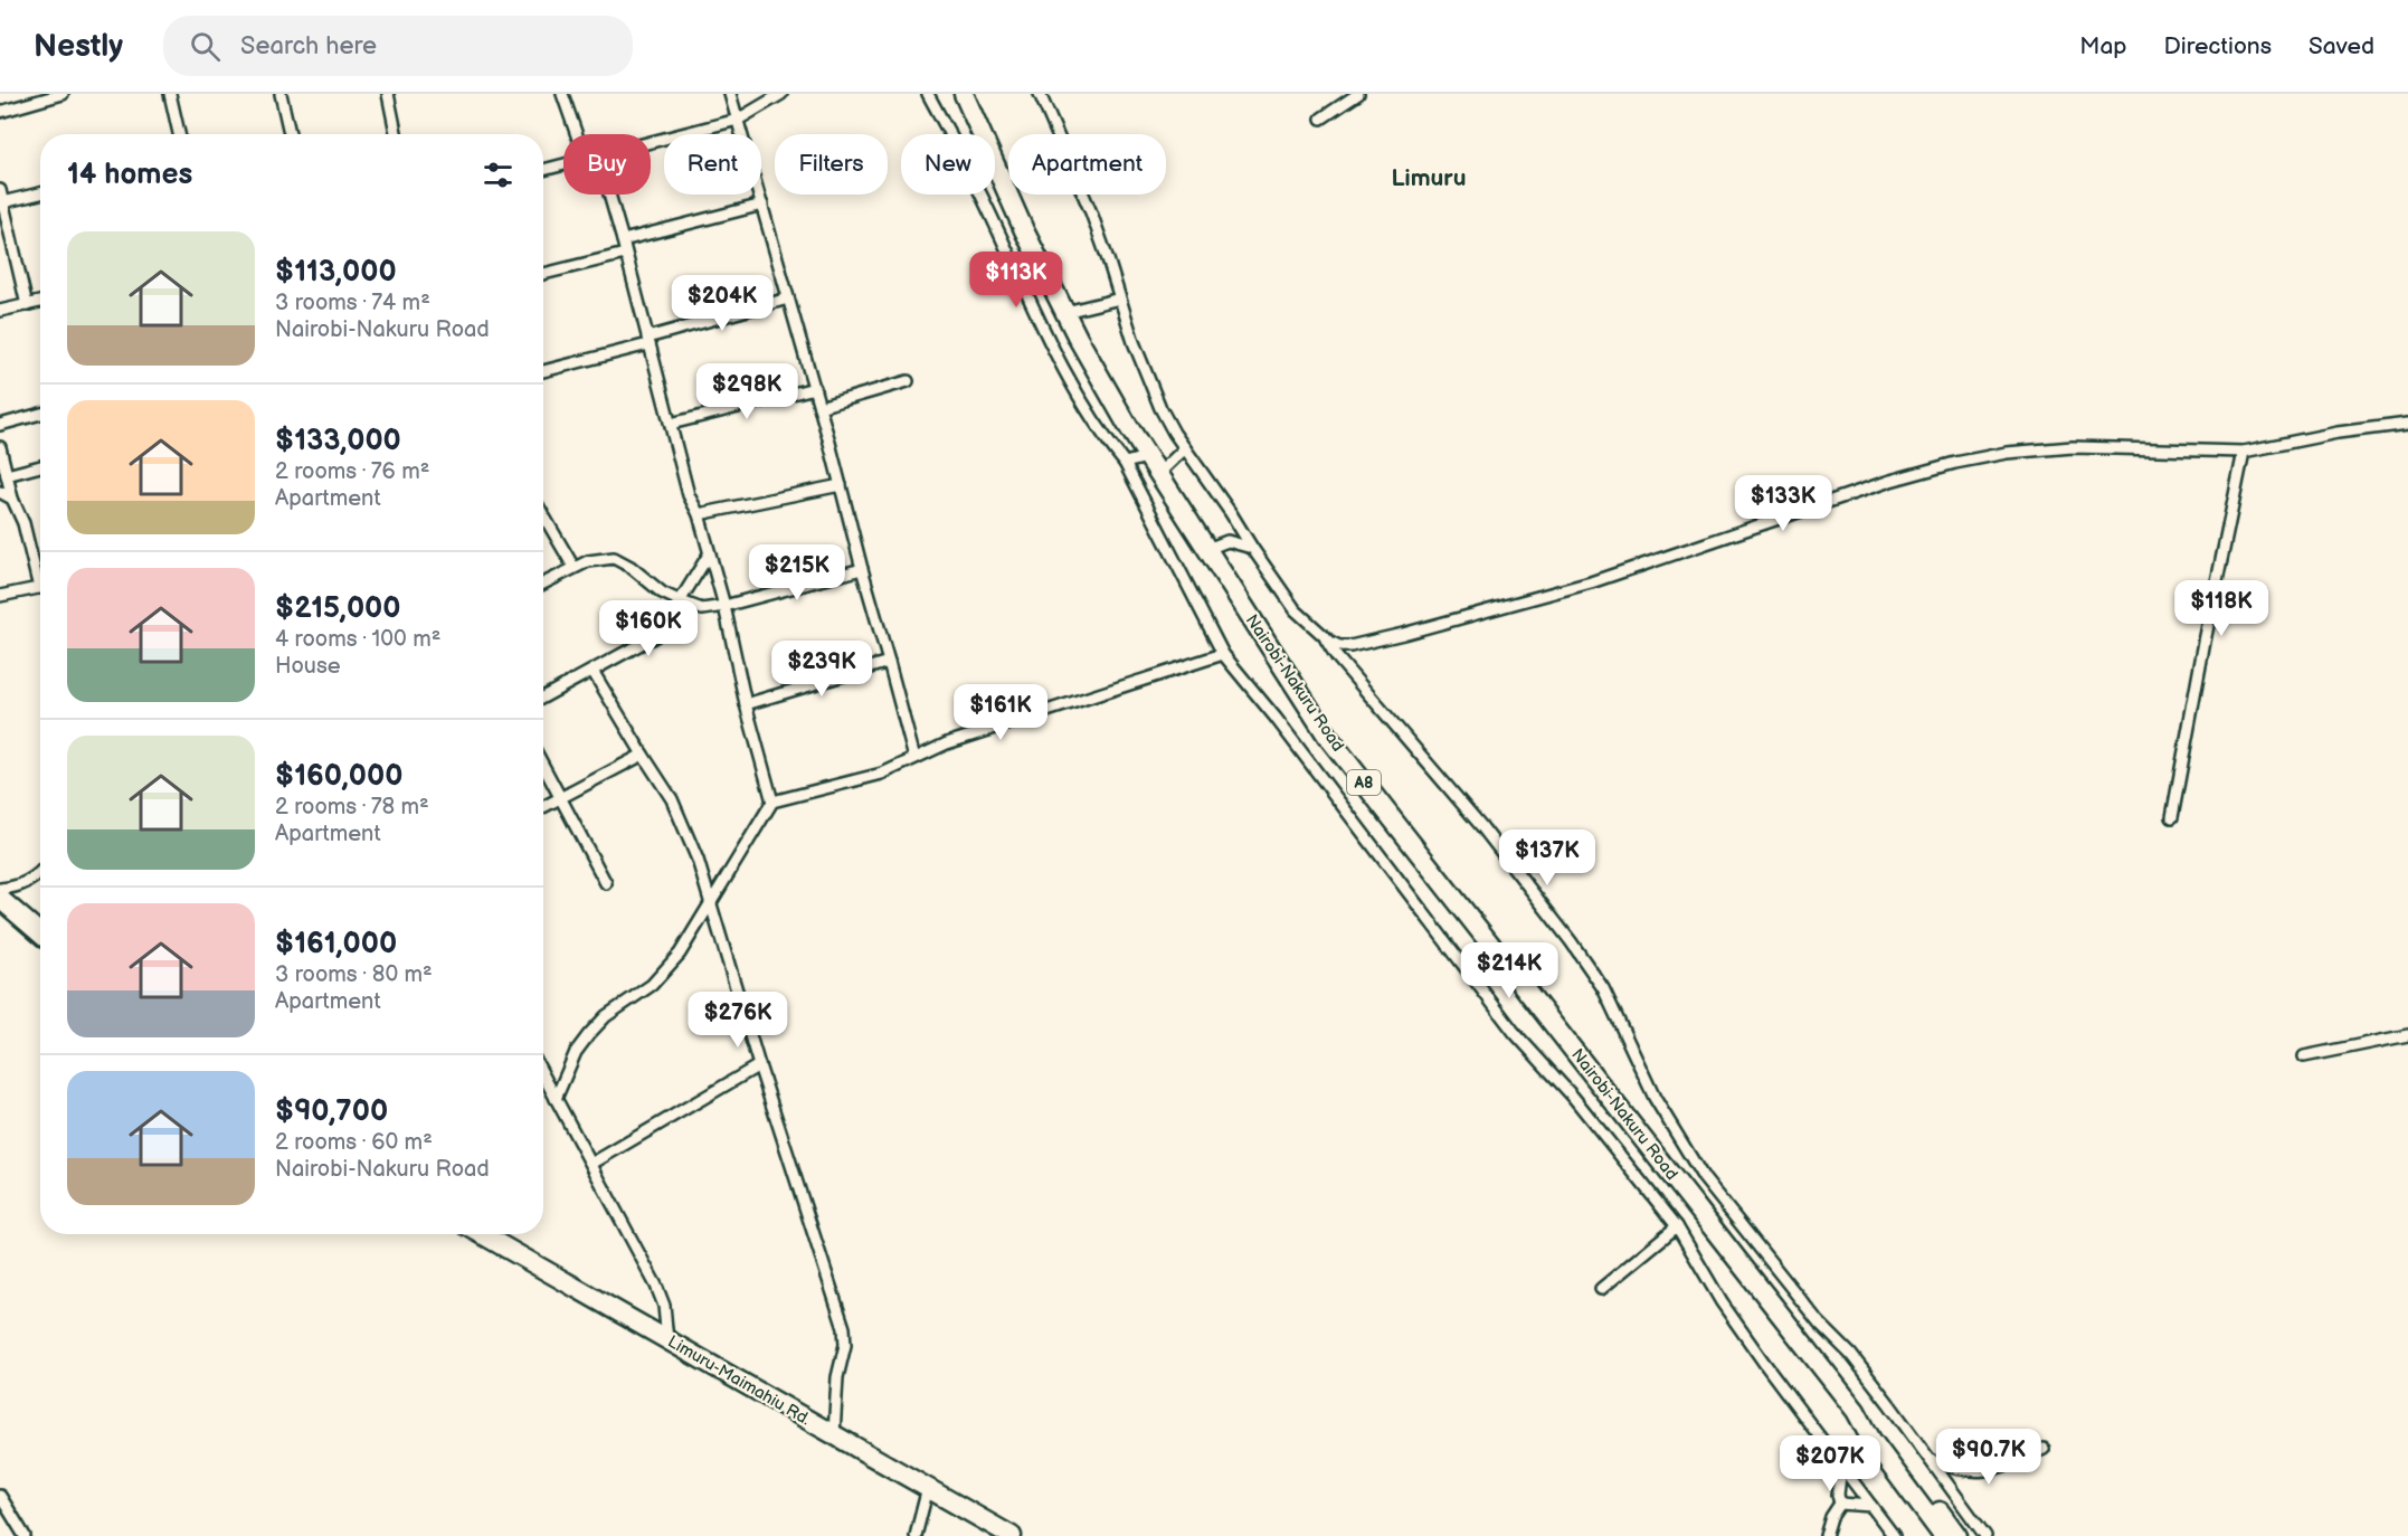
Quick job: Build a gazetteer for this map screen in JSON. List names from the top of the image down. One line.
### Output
{"streets":{"highway":["Nairobi-Nakuru Road","A8","Limuru-Maimahiu Rd."]},"districts":["Limuru"],"page":{"header":"Nestly","search":"Search here","nav":["Map","Directions","Saved"],"chip":["Buy","Rent","Filters","New","Apartment"],"heading":"14 homes","list":[{"name":"$113,000","note":"3 rooms · 74 m² · Nairobi-Nakuru Road"},{"name":"$133,000","note":"2 rooms · 76 m² · Apartment"},{"name":"$215,000","note":"4 rooms · 100 m² · House"},{"name":"$160,000","note":"2 rooms · 78 m² · Apartment"},{"name":"$161,000","note":"3 rooms · 80 m² · Apartment"},{"name":"$90,700","note":"2 rooms · 60 m² · Nairobi-Nakuru Road"}],"price":["$113K","$204K","$298K","$133K","$215K","$118K","$160K","$239K","$161K","$137K","$214K","$276K","$90.7K","$207K"]}}
